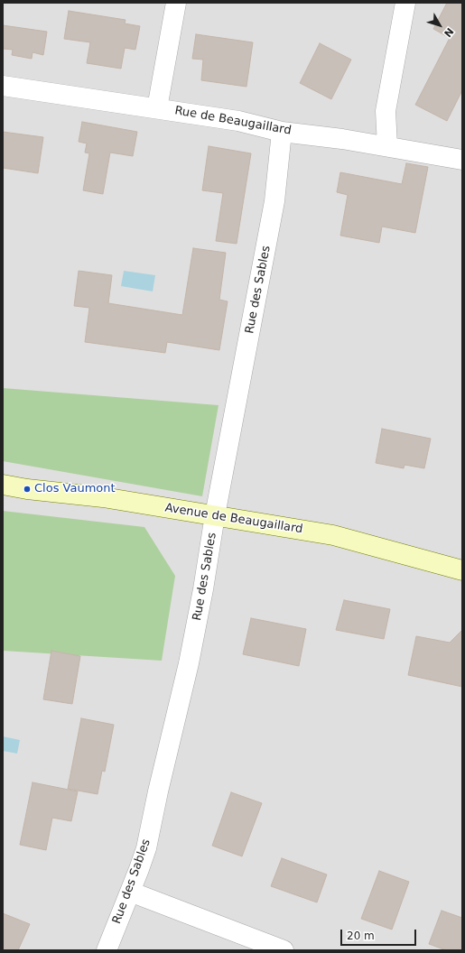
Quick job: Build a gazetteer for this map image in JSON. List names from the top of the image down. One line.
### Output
{"streets":{"main road":["Avenue de Beaugaillard"],"street":["Rue de Beaugaillard","Rue des Sables"]},"crossings":[["Rue de Beaugaillard","Rue des Sables"],["Rue des Sables","Avenue de Beaugaillard"]],"places":["Clos Vaumont"],"scale_bar":"20 m","north":"bottom right"}
